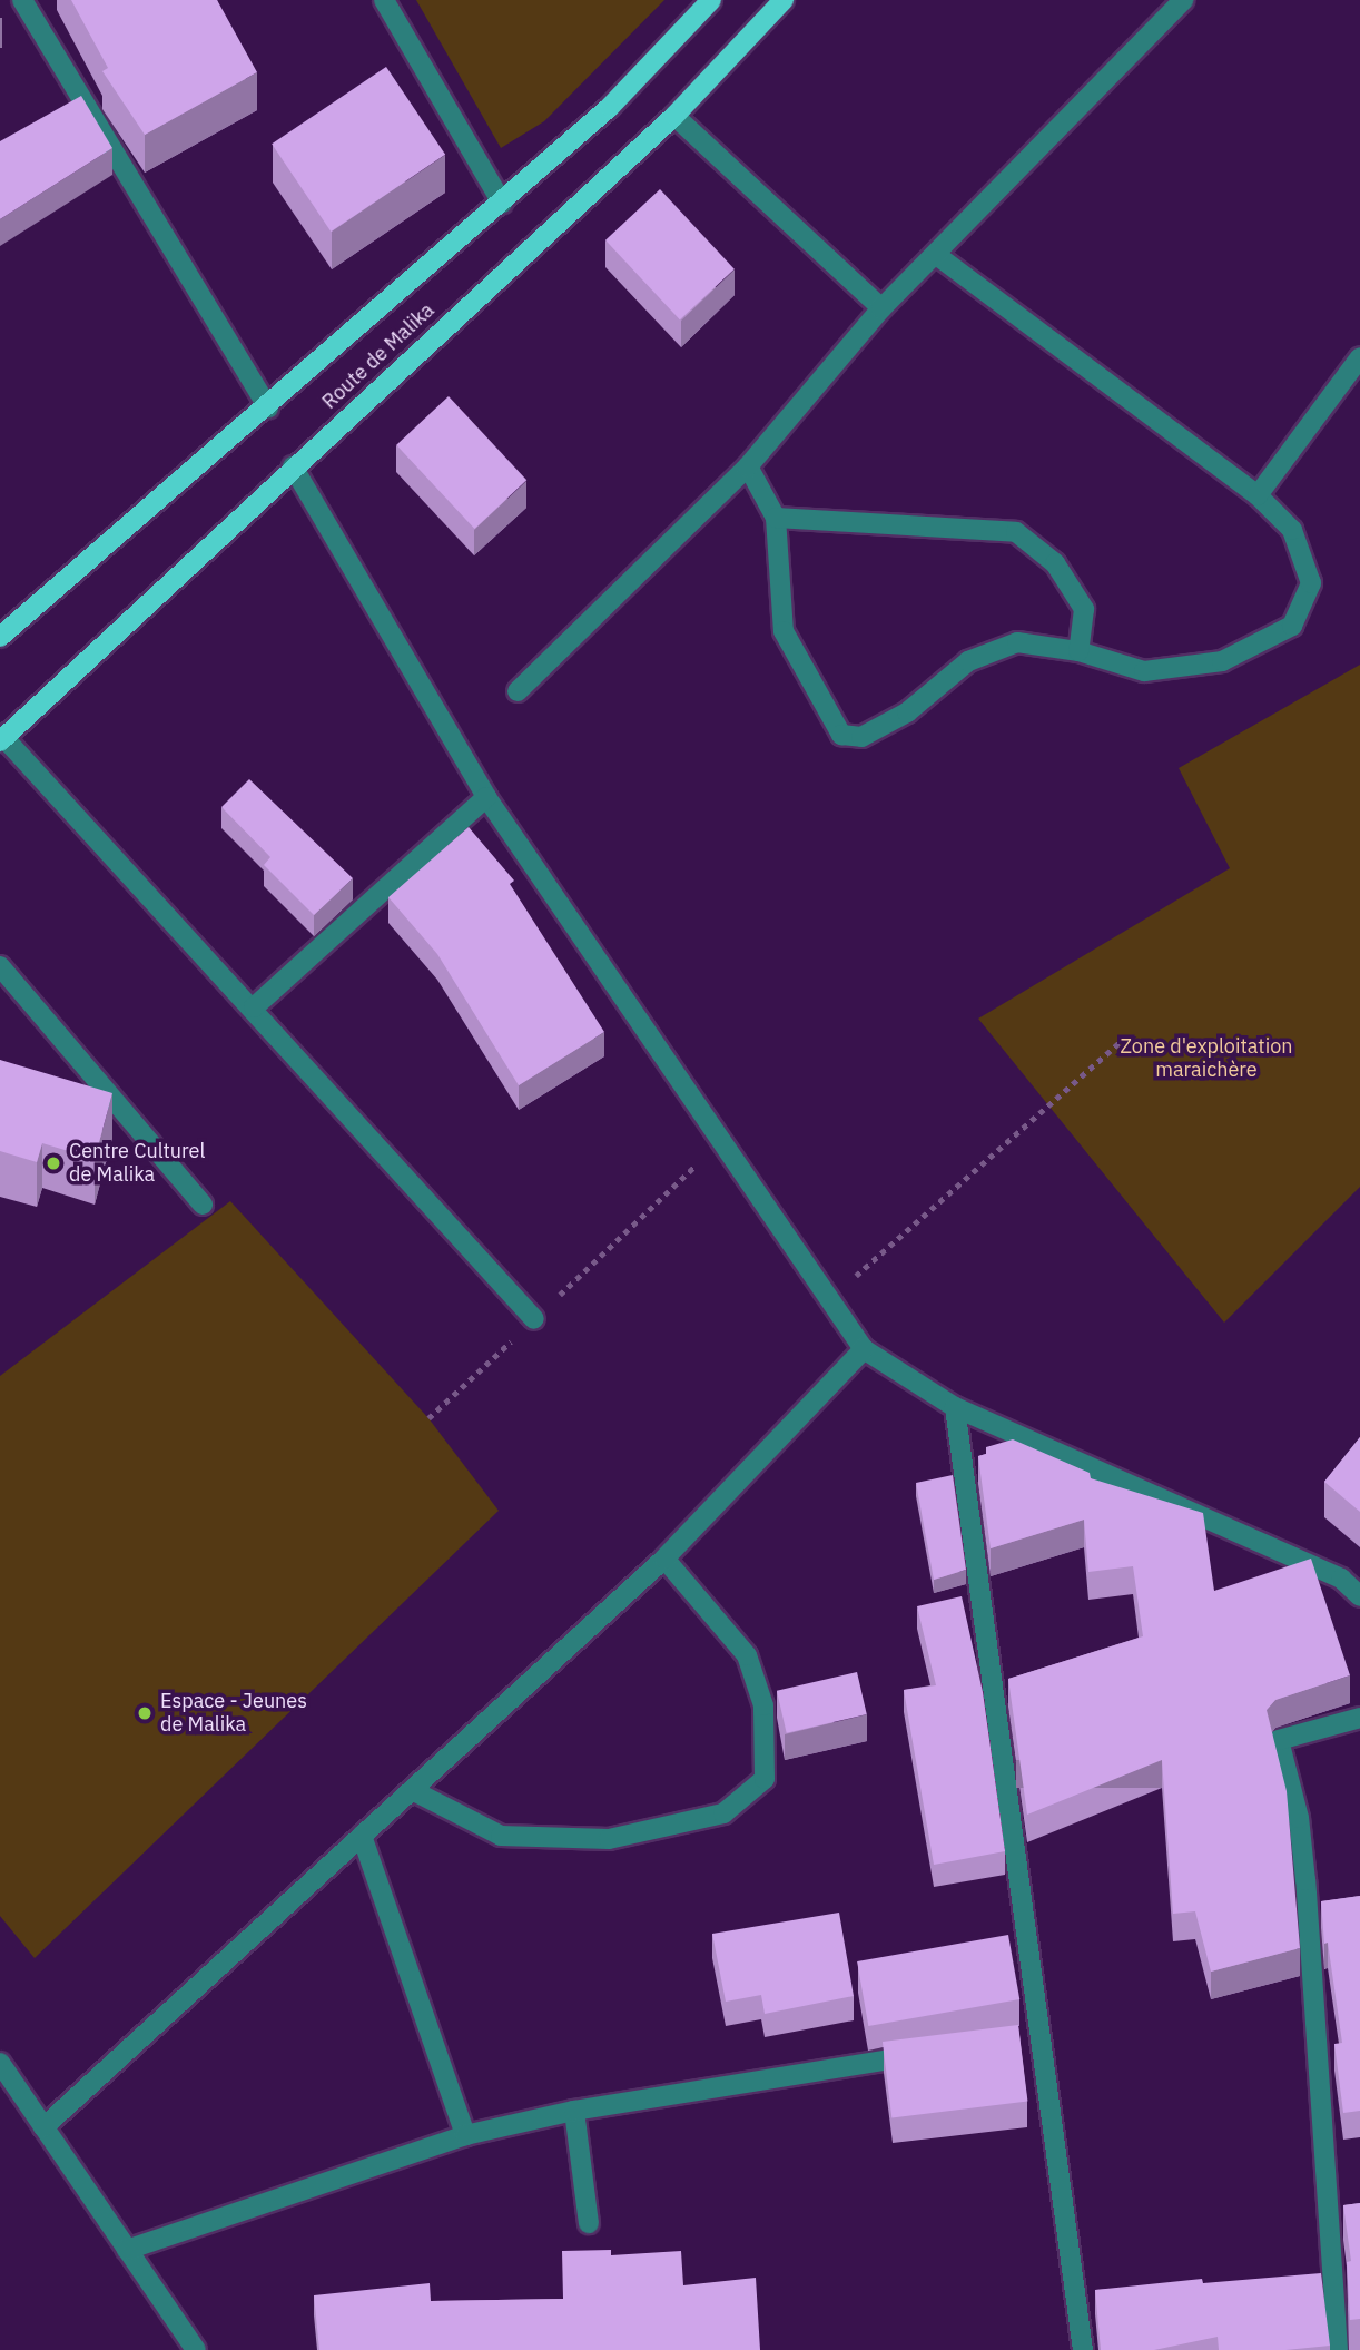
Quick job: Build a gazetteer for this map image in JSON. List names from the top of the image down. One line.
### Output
{"streets":{"main road":["Route de Malika"]},"parks":["Zone d'exploitation maraichère"],"places":["Centre Culturel de Malika","Espace - Jeunes de Malika"]}
